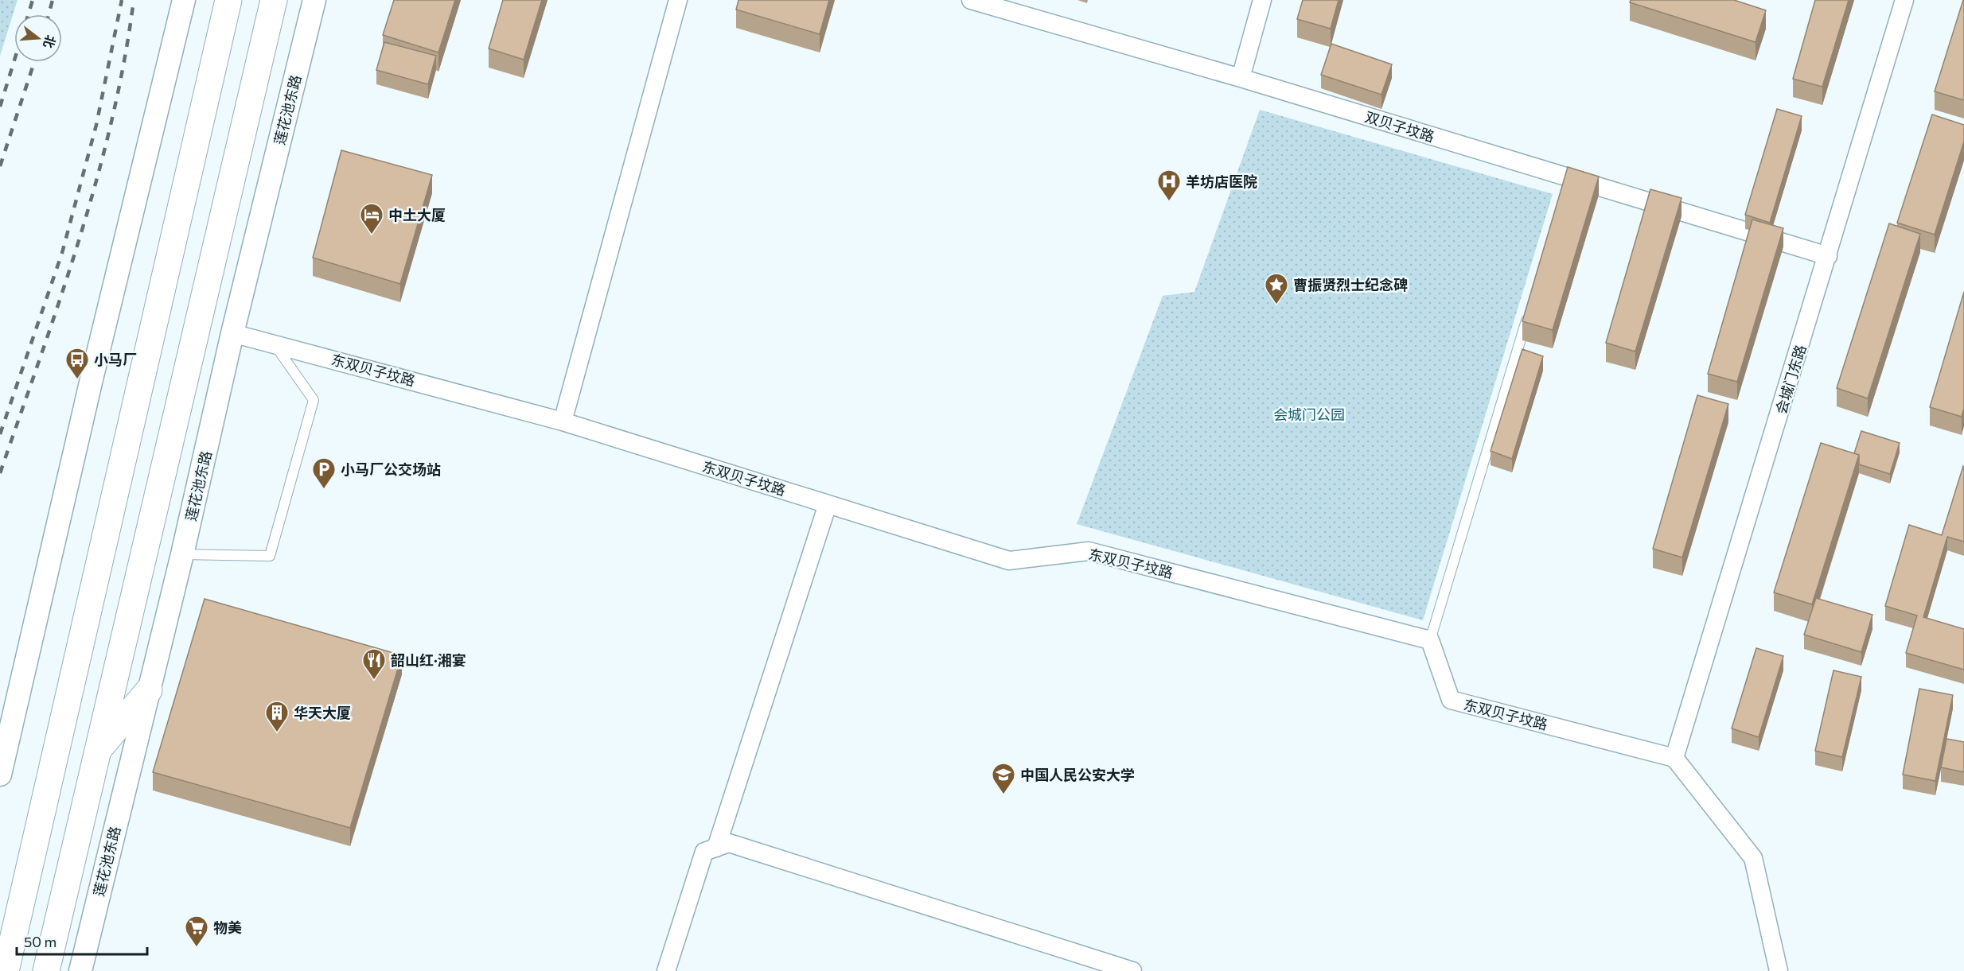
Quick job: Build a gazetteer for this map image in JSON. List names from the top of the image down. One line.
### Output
{"streets":{"street":["莲花池东路","双贝子坟路","东双贝子坟路","会城门东路"]},"crossings":[["莲花池东路","东双贝子坟路"],["双贝子坟路","会城门东路"],["东双贝子坟路","会城门东路"]],"parks":["会城门公园"],"places":{"hospital":["羊坊店医院"],"hotel":["中土大厦"],"place":["曹振贤烈士纪念碑"],"bus stop":["小马厂"],"parking":["小马厂公交场站"],"restaurant":["韶山红·湘宴"],"building":["华天大厦"],"school or university":["中国人民公安大学"],"supermarket":["物美"]},"scale_bar":"50 m","north":"right"}
